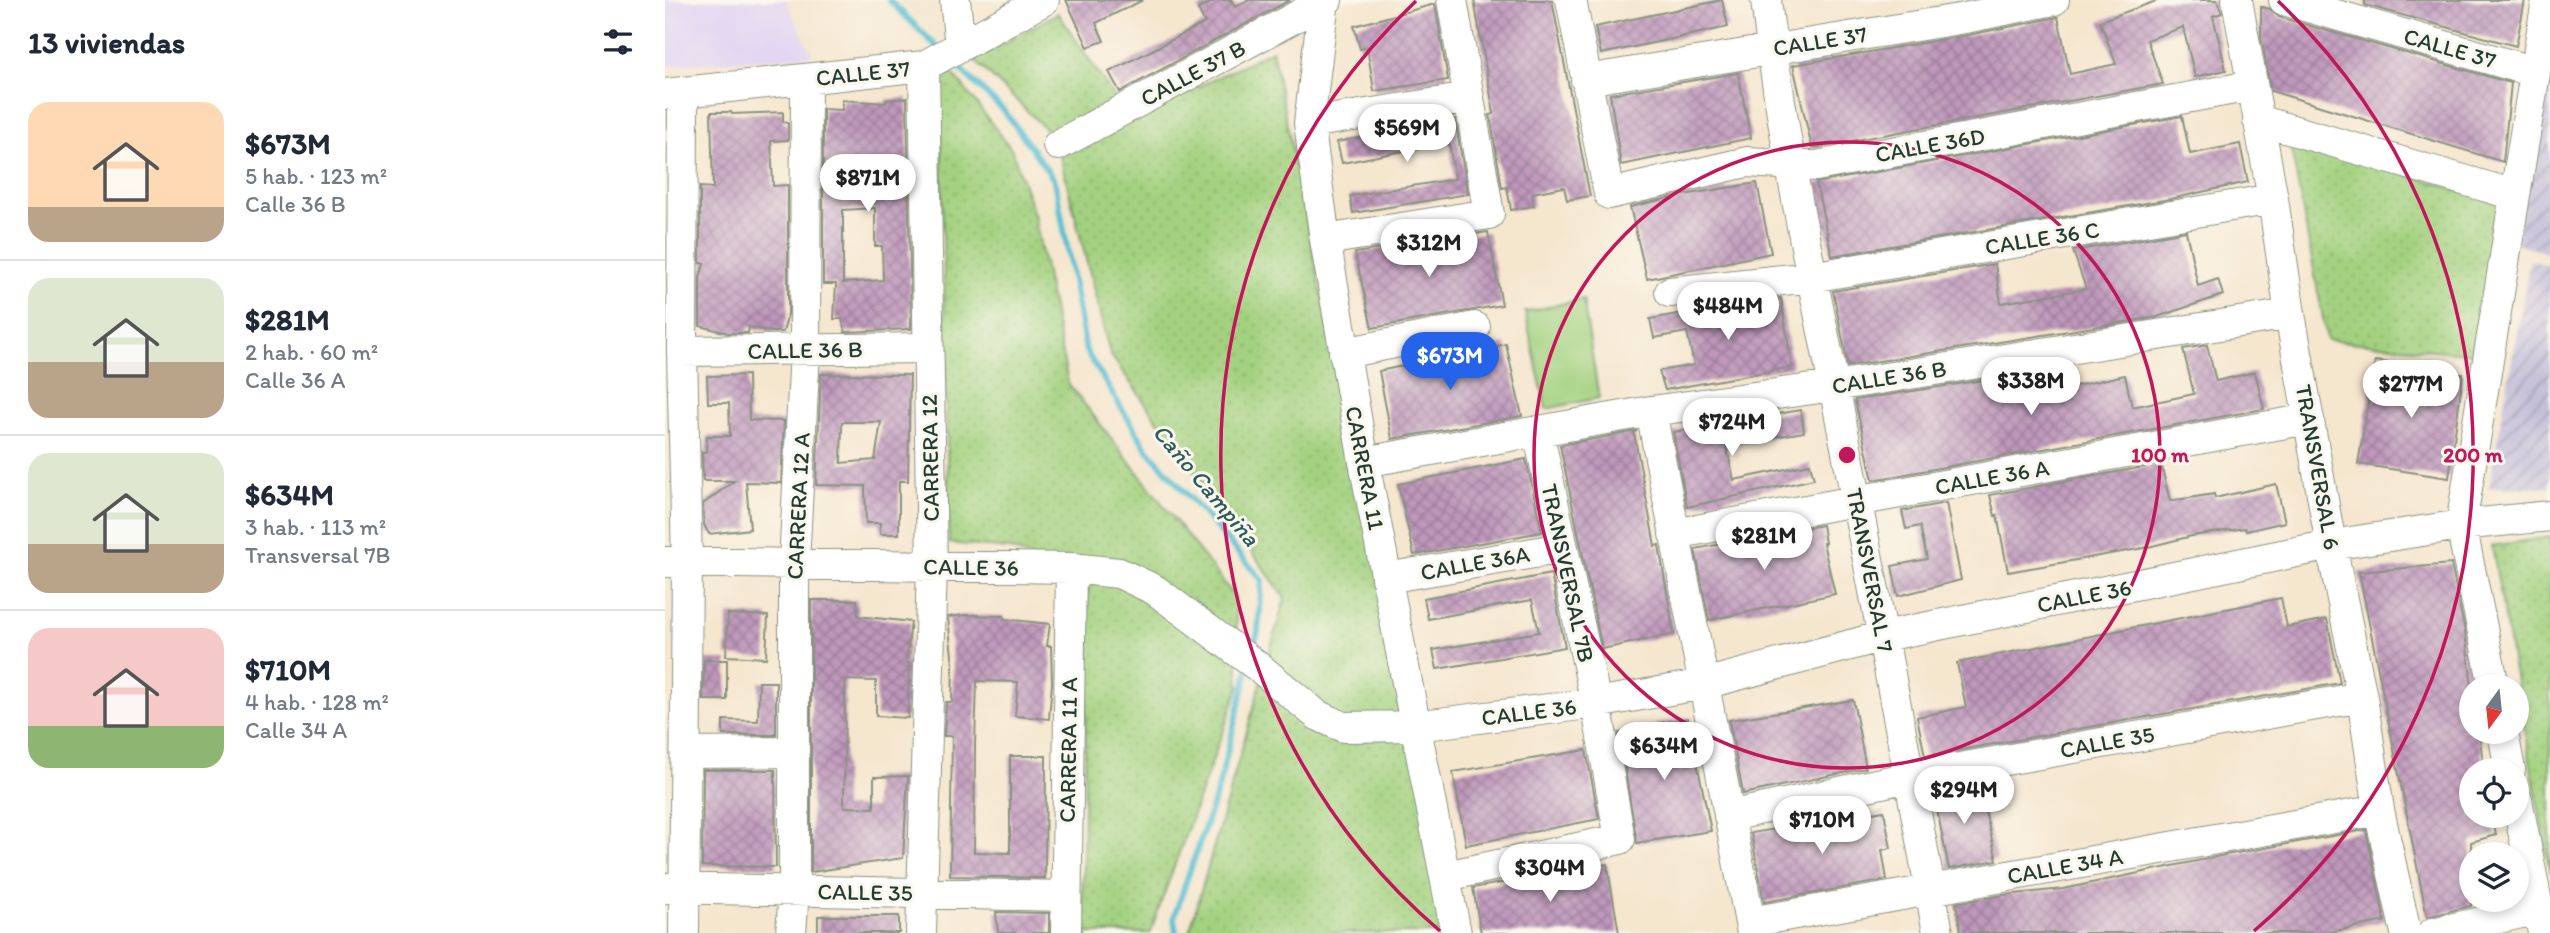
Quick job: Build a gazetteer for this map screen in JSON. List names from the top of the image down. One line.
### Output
{"streets":{"street":["CALLE 37","CALLE 37 B","CALLE 36D","CALLE 36 C","CALLE 36 B","CARRERA 12","TRANSVERSAL 6","CARRERA 11","CALLE 36 A","CARRERA 12 A","CALLE 36A","CALLE 36","TRANSVERSAL 7","TRANSVERSAL 7B","CALLE 35","CARRERA 11 A","CALLE 34 A"]},"crossings":[["CALLE 37","CALLE 36D"],["CALLE 37","CARRERA 12"],["CALLE 37","CARRERA 12 A"],["CALLE 37","TRANSVERSAL 7"],["CALLE 37 B","CARRERA 11"],["CALLE 36D","TRANSVERSAL 6"],["CALLE 36D","TRANSVERSAL 7"],["CALLE 36 C","TRANSVERSAL 6"],["CALLE 36 C","TRANSVERSAL 7"],["CALLE 36 B","CARRERA 12"],["CALLE 36 B","TRANSVERSAL 6"],["CALLE 36 B","CARRERA 11"],["CALLE 36 B","CARRERA 12 A"],["CALLE 36 B","TRANSVERSAL 7"],["CALLE 36 B","TRANSVERSAL 7B"],["CARRERA 12","CALLE 36"],["CARRERA 12","CALLE 35"],["TRANSVERSAL 6","CALLE 36 A"],["TRANSVERSAL 6","CALLE 36"],["TRANSVERSAL 6","CALLE 35"],["TRANSVERSAL 6","CALLE 34 A"],["CARRERA 11","CALLE 36A"],["CARRERA 11","CALLE 36"],["CARRERA 11","TRANSVERSAL 7B"],["CALLE 36 A","TRANSVERSAL 7"],["CARRERA 12 A","CALLE 36"],["CARRERA 12 A","CALLE 35"],["CALLE 36A","TRANSVERSAL 7B"],["CALLE 36","TRANSVERSAL 7"],["CALLE 36","TRANSVERSAL 7B"],["CALLE 36","CARRERA 11 A"],["TRANSVERSAL 7","CALLE 35"],["TRANSVERSAL 7","CALLE 34 A"],["CALLE 35","CARRERA 11 A"]],"water":["Caño Campiña"],"north":"bottom","page":{"heading":"13 viviendas","list":[{"name":"$673M","note":"5 hab. · 123 m² · Calle 36 B"},{"name":"$281M","note":"2 hab. · 60 m² · Calle 36 A"},{"name":"$634M","note":"3 hab. · 113 m² · Transversal 7B"},{"name":"$710M","note":"4 hab. · 128 m² · Calle 34 A"}],"price":["$569M","$871M","$312M","$484M","$673M","$338M","$277M","$724M","$281M","$634M","$294M","$710M","$304M"]},"rings":["100 m","200 m"]}
